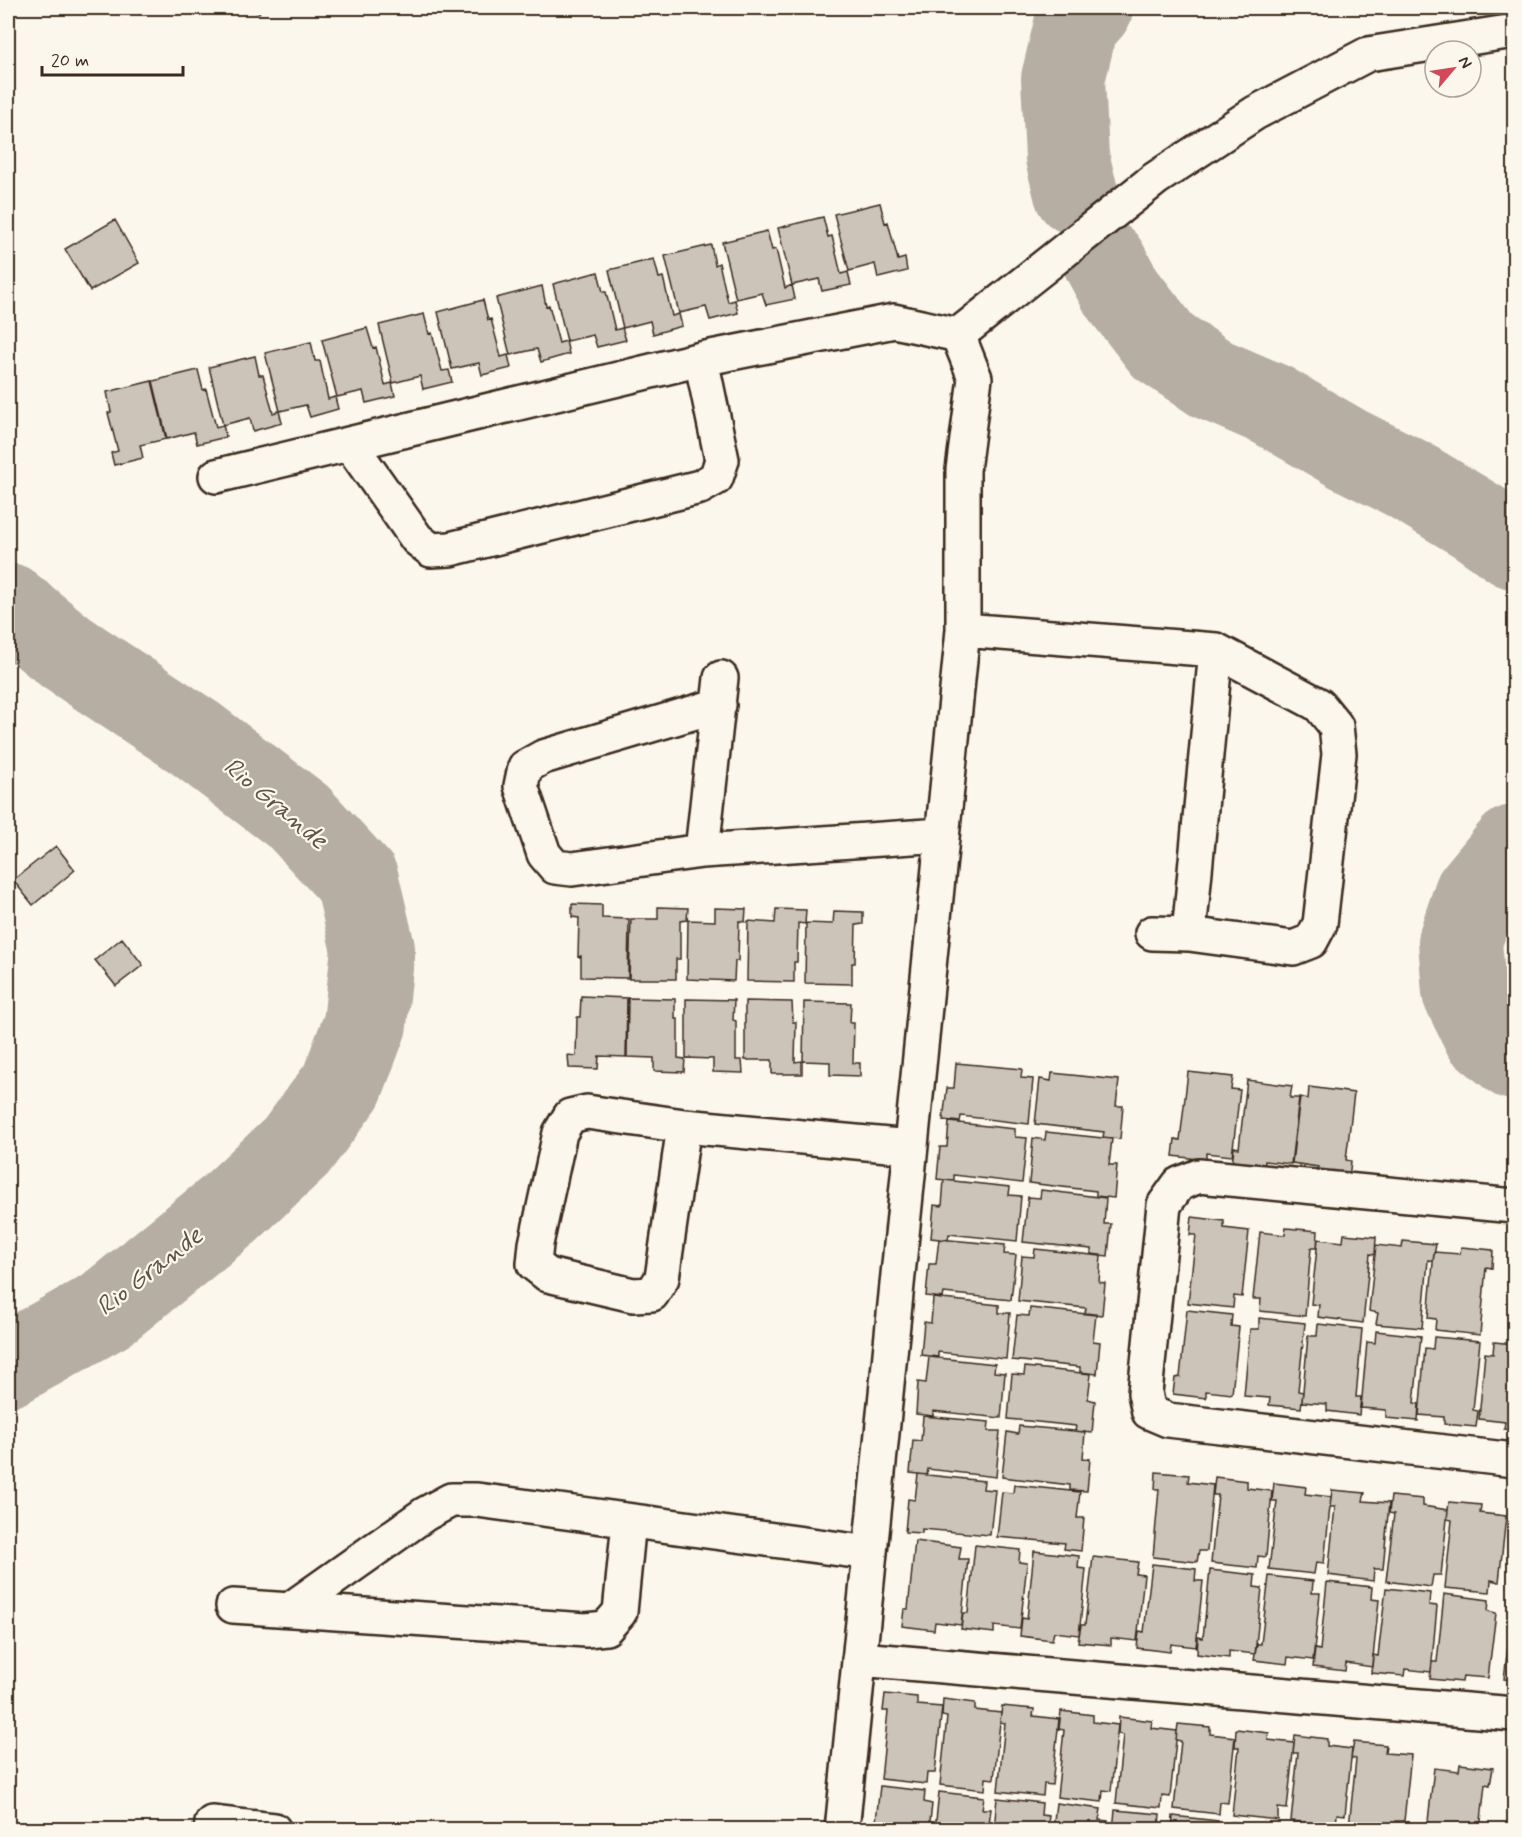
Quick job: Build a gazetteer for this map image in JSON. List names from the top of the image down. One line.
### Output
{"water":["Rio Grande"],"scale_bar":"20 m","north":"top right"}
